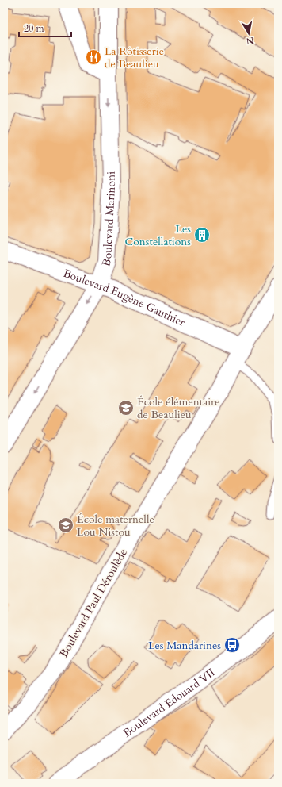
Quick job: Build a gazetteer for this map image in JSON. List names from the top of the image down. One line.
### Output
{"streets":{"street":["Boulevard Marinoni","Boulevard Eugène Gauthier","Boulevard Paul Déroulède","Boulevard Edouard VII"]},"crossings":[["Boulevard Marinoni","Boulevard Eugène Gauthier"],["Boulevard Eugène Gauthier","Boulevard Paul Déroulède"]],"one_way":["Boulevard Marinoni"],"places":{"restaurant":["La Rôtisserie de Beaulieu"],"building":["Les Constellations"],"school or university":["École élémentaire de Beaulieu","École maternelle Lou Nistou"],"bus stop":["Les Mandarines"]},"scale_bar":"20 m","north":"bottom"}
